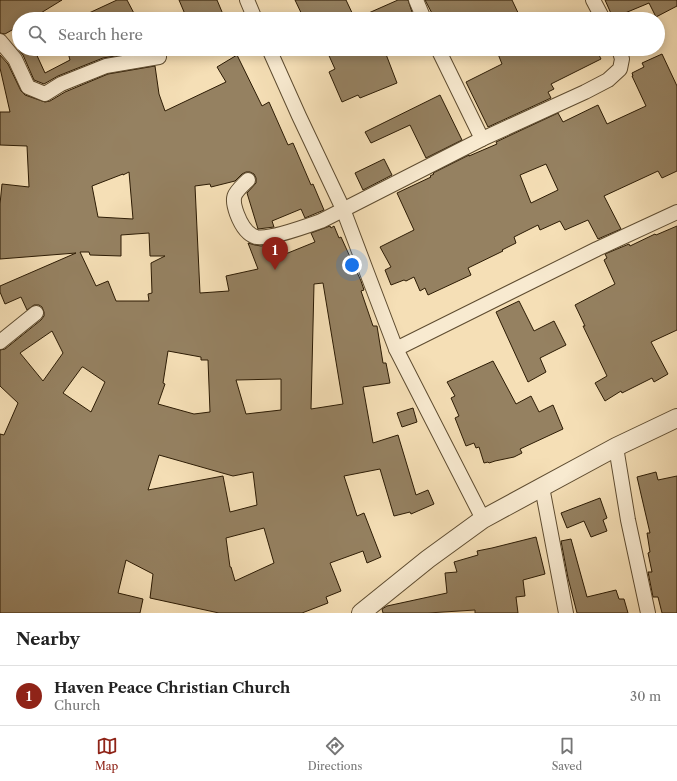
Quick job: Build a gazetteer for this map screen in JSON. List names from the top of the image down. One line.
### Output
{"page":{"search":"Search here","pins":"1","heading":"Nearby","list":[{"mark":"1","name":"Haven Peace Christian Church","note":"Church","value":"30 m"}],"nav":["Map","Directions","Saved"]}}
